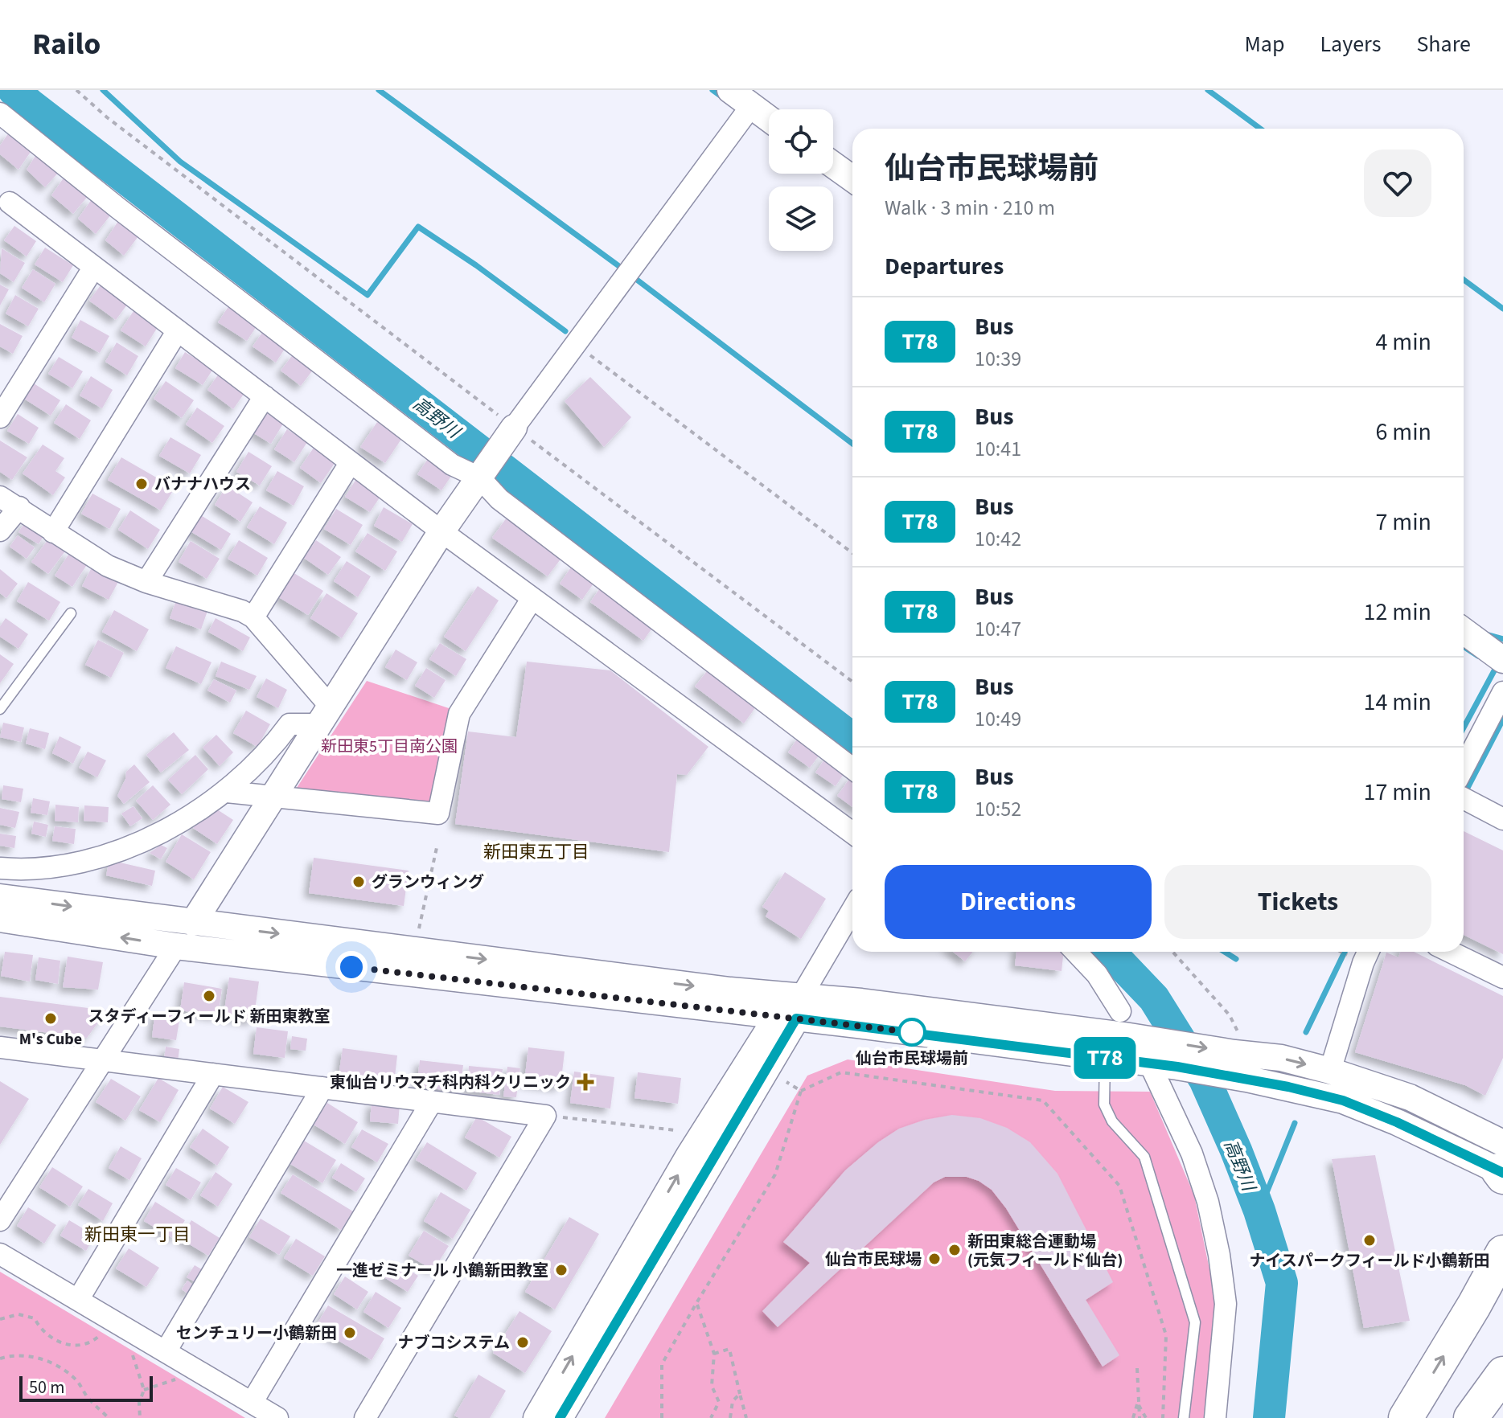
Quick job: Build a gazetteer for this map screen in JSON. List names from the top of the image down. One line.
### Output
{"districts":["新田東五丁目","新田東一丁目"],"water":["高野川"],"parks":["新田東5丁目南公園"],"places":{"other":["バナナハウス","グランウィング","スタディーフィールド 新田東教室","M's Cube","仙台市民球場前","ナイスパークフィールド小鶴新田","新田東総合運動場 (元気フィールド仙台)","仙台市民球場","一進ゼミナール 小鶴新田教室","センチュリー小鶴新田","ナブコシステム"],"health":["東仙台リウマチ科内科クリニック"]},"lines":["bus line T78"],"scale_bar":"50 m","page":{"header":"Railo","nav":["Map","Layers","Share"],"on_map":"T78","heading":[["仙台市民球場前","Walk · 3 min · 210 m"],"Departures"],"list":[{"mark":"T78","name":"Bus","note":"10:39","value":"4 min"},{"mark":"T78","name":"Bus","note":"10:41","value":"6 min"},{"mark":"T78","name":"Bus","note":"10:42","value":"7 min"},{"mark":"T78","name":"Bus","note":"10:47","value":"12 min"},{"mark":"T78","name":"Bus","note":"10:49","value":"14 min"},{"mark":"T78","name":"Bus","note":"10:52","value":"17 min"}],"buttons":["Directions","Tickets"],"scale":"50 m"}}
